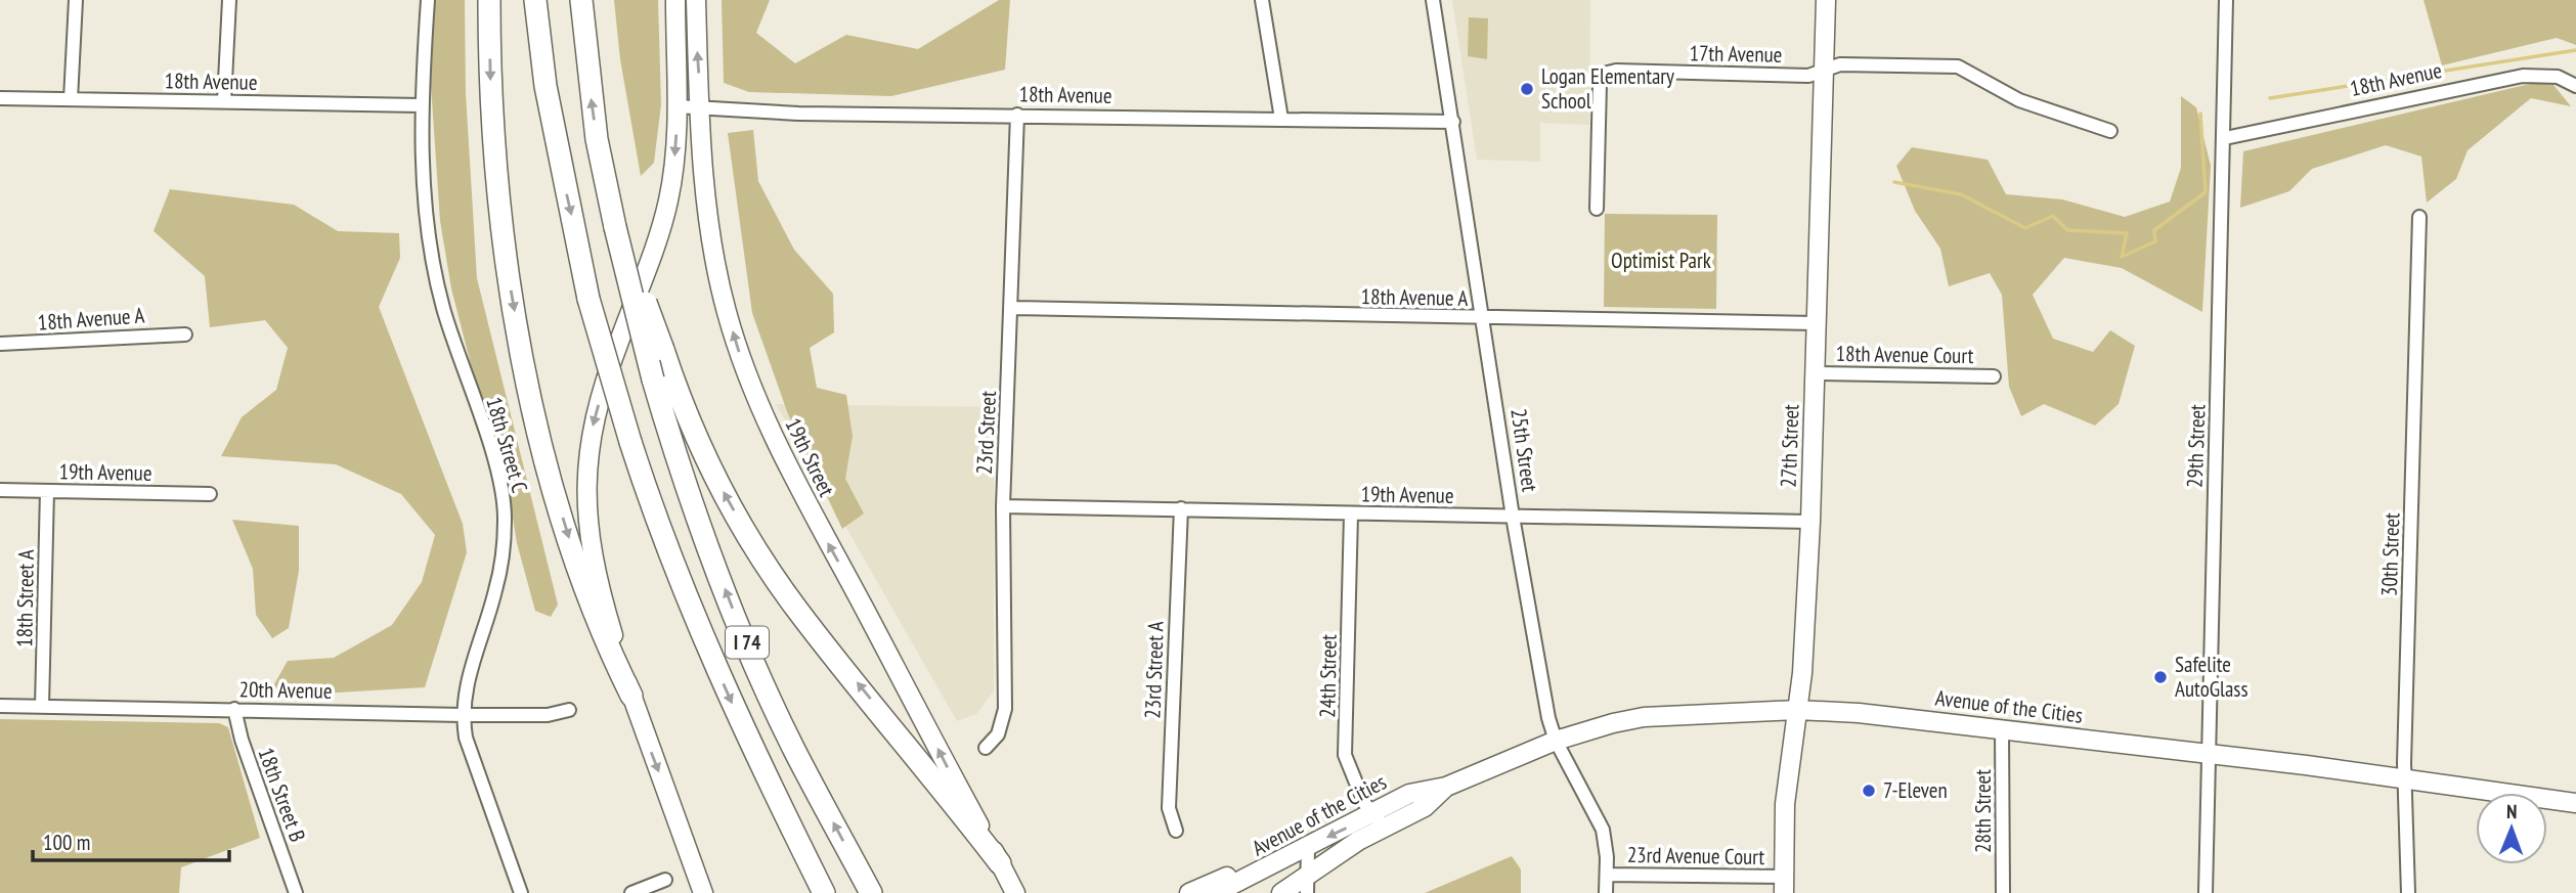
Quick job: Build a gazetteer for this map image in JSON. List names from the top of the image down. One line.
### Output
{"streets":{"highway":["I 74"],"main road":["27th Street","19th Street","Avenue of the Cities"],"street":["17th Avenue","18th Avenue","18th Avenue A","18th Avenue Court","23rd Street","18th Street C","29th Street","25th Street","19th Avenue","30th Street","18th Street A","23rd Street A","24th Street","20th Avenue","18th Street B","28th Street","23rd Avenue Court"]},"crossings":[["17th Avenue","27th Street"],["18th Avenue","23rd Street"],["18th Avenue","18th Street C"],["18th Avenue","29th Street"],["18th Avenue","25th Street"],["18th Avenue","19th Street"],["18th Avenue A","23rd Street"],["18th Avenue A","27th Street"],["18th Avenue A","25th Street"],["18th Avenue Court","27th Street"],["23rd Street","19th Avenue"],["18th Street C","20th Avenue"],["27th Street","19th Avenue"],["27th Street","Avenue of the Cities"],["27th Street","23rd Avenue Court"],["29th Street","Avenue of the Cities"],["25th Street","19th Avenue"],["25th Street","Avenue of the Cities"],["25th Street","23rd Avenue Court"],["19th Avenue","18th Street A"],["19th Avenue","23rd Street A"],["19th Avenue","24th Street"],["30th Street","Avenue of the Cities"],["18th Street A","20th Avenue"],["24th Street","Avenue of the Cities"],["20th Avenue","18th Street B"],["Avenue of the Cities","28th Street"]],"one_way":["19th Street"],"parks":["Optimist Park"],"places":["Logan Elementary School","Safelite AutoGlass","7-Eleven"],"scale_bar":"100 m","north":"top"}
